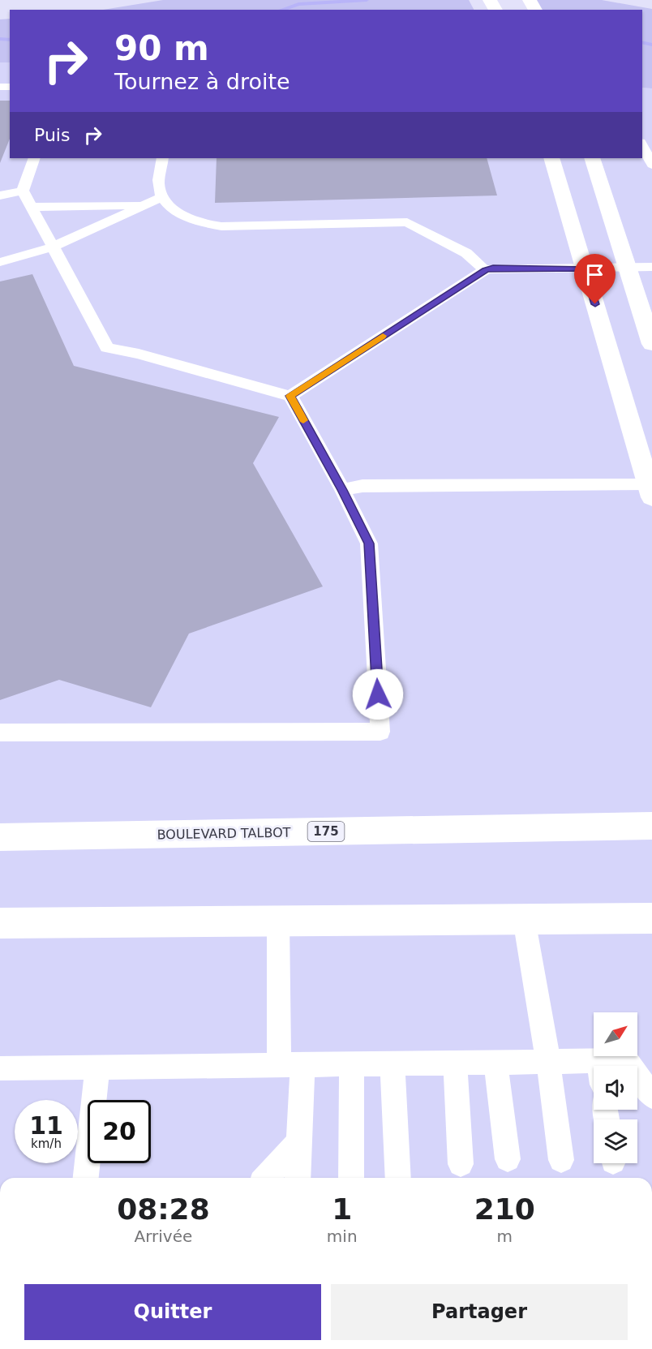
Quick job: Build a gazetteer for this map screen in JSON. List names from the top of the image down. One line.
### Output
{"streets":{"main road":["175","BOULEVARD TALBOT"]},"north":"top right","page":{"turn":["90 m","Tournez à droite"],"then":"Puis","speed":"11 km/h","limit":"20","eta":["08:28","Arrivée","1","min","210","m"],"buttons":["Quitter","Partager"]}}
